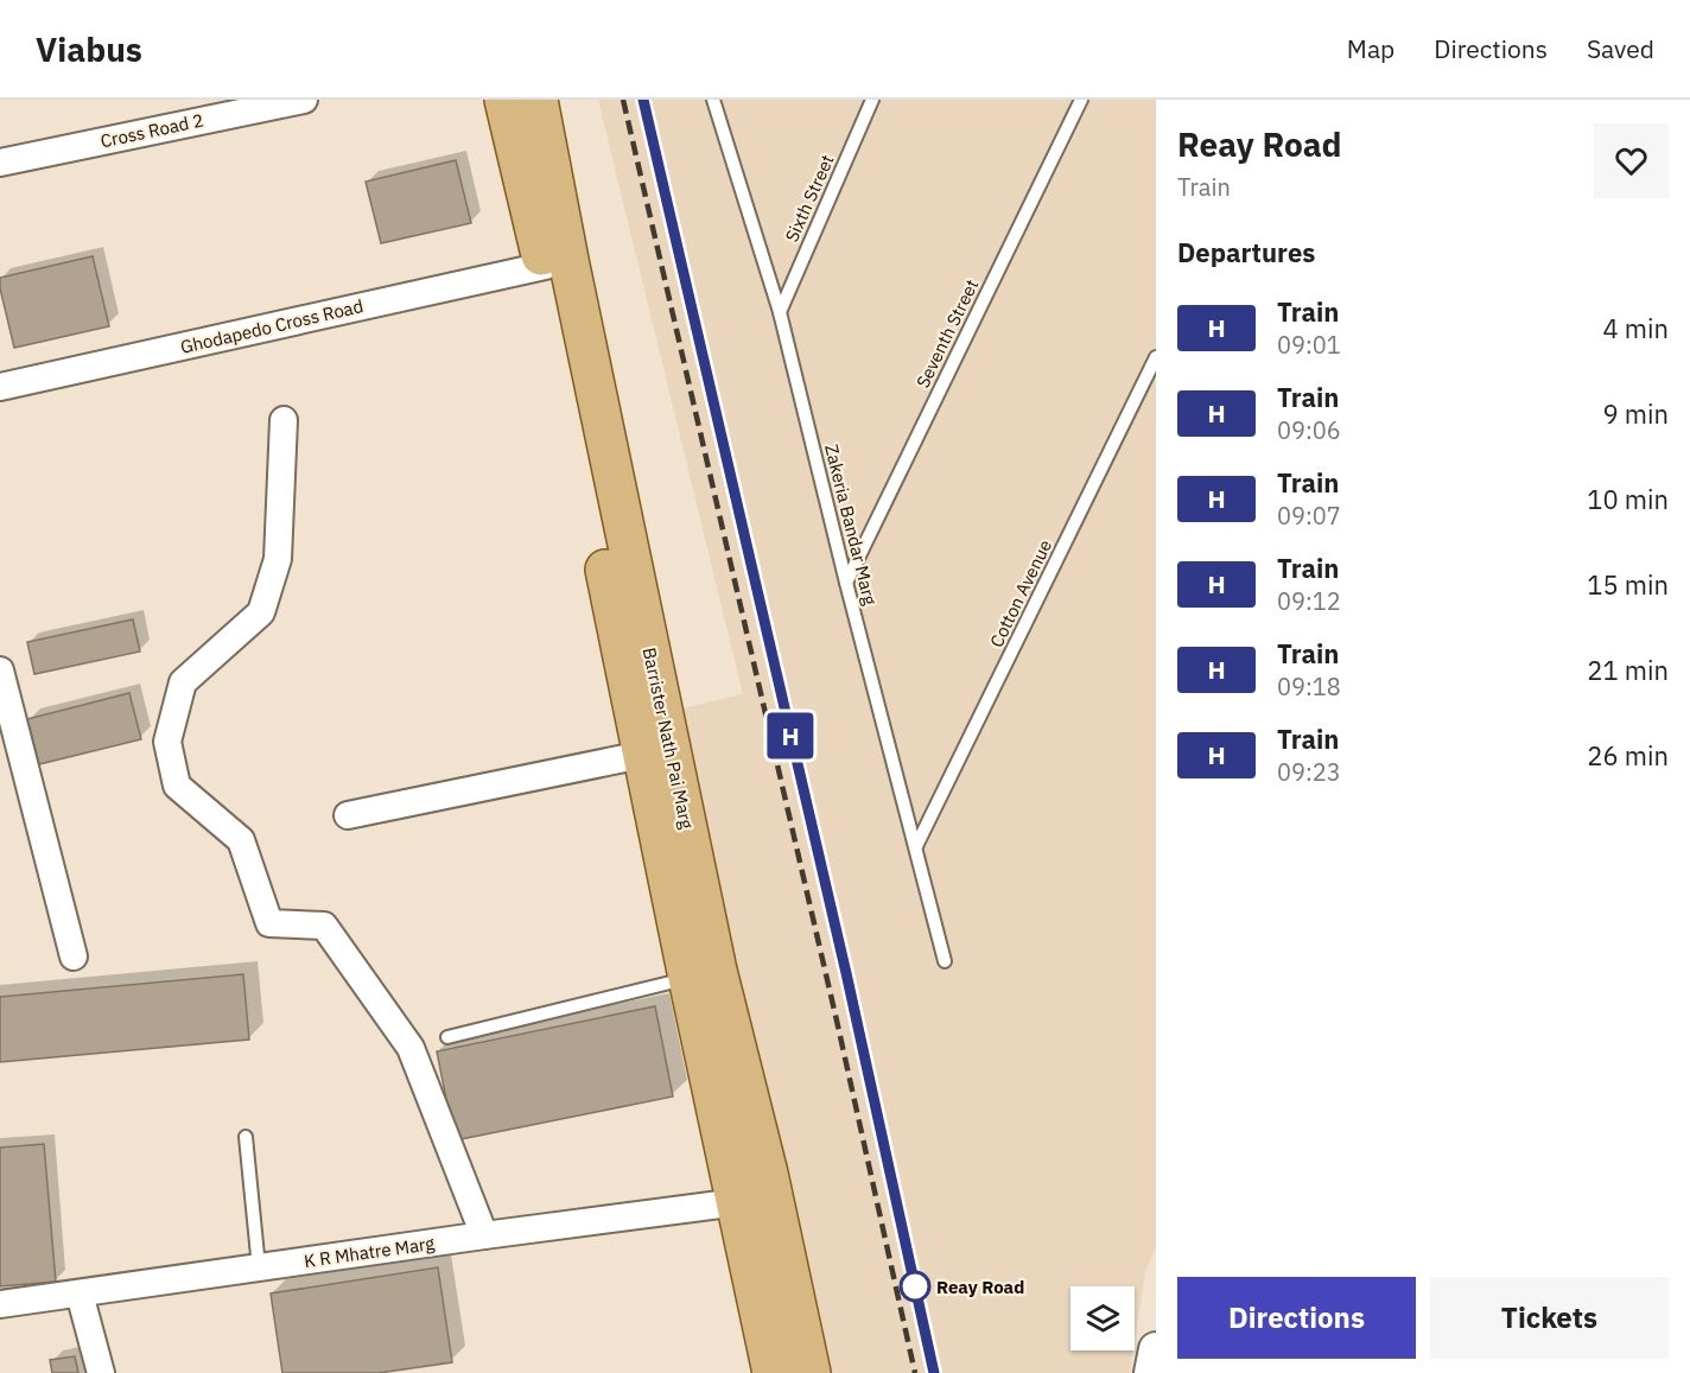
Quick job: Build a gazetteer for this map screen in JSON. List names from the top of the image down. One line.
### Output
{"streets":{"main road":["Barrister Nath Pai Marg"],"street":["Cross Road 2","Ghodapedo Cross Road","K R Mhatre Marg"],"lane":["Sixth Street","Seventh Street","Zakeria Bandar Marg","Cotton Avenue"]},"crossings":[["Sixth Street","Zakeria Bandar Marg"],["Ghodapedo Cross Road","Barrister Nath Pai Marg"],["Seventh Street","Zakeria Bandar Marg"],["Zakeria Bandar Marg","Cotton Avenue"],["Barrister Nath Pai Marg","K R Mhatre Marg"]],"places":["Reay Road"],"page":{"header":"Viabus","nav":["Map","Directions","Saved"],"on_map":"H","heading":[["Reay Road","Train"],"Departures"],"list":[{"mark":"H","name":"Train","note":"09:01","value":"4 min"},{"mark":"H","name":"Train","note":"09:06","value":"9 min"},{"mark":"H","name":"Train","note":"09:07","value":"10 min"},{"mark":"H","name":"Train","note":"09:12","value":"15 min"},{"mark":"H","name":"Train","note":"09:18","value":"21 min"},{"mark":"H","name":"Train","note":"09:23","value":"26 min"}],"buttons":["Directions","Tickets"]}}
